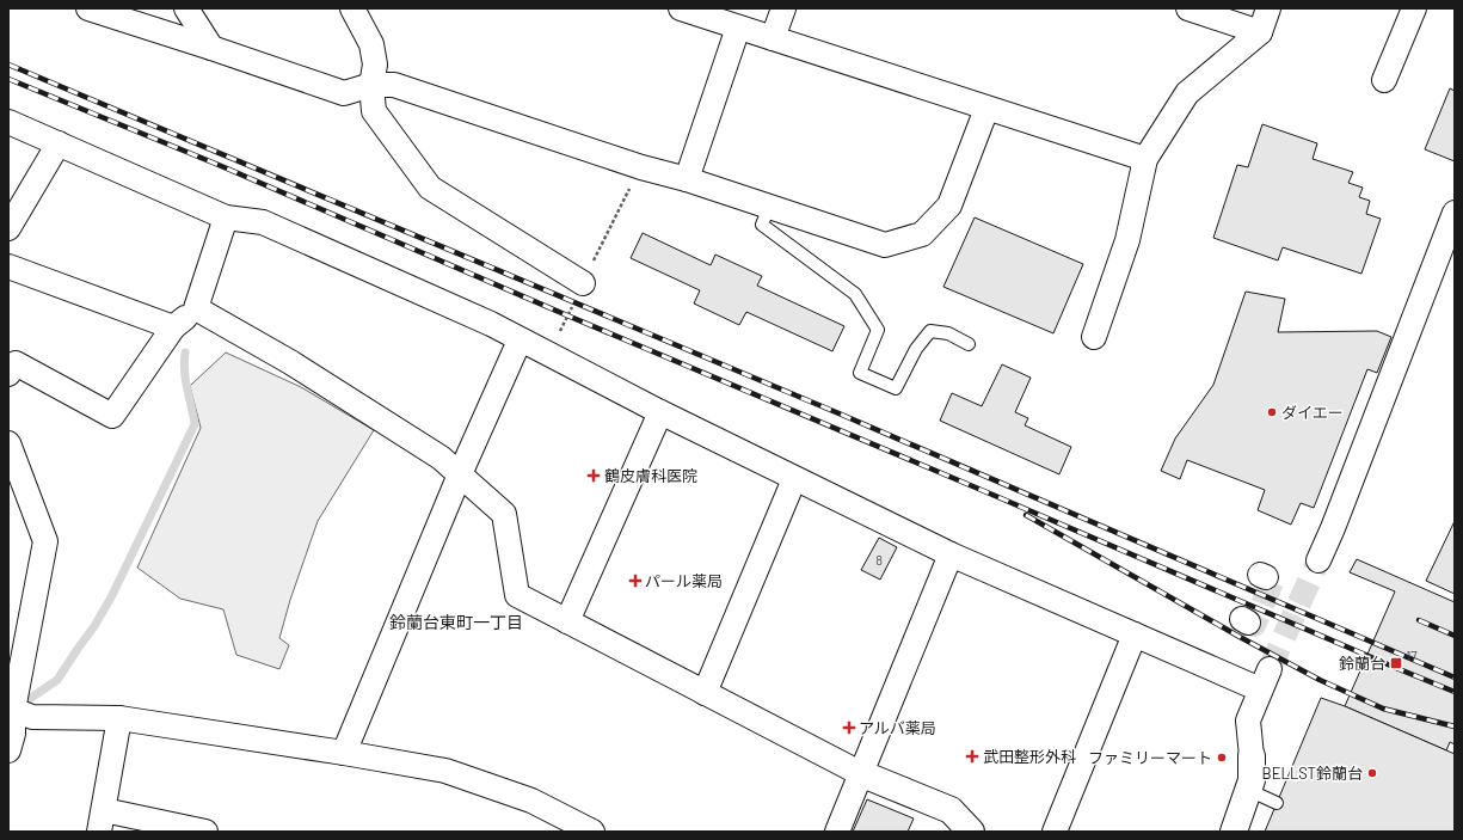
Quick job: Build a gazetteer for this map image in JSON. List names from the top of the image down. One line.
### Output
{"districts":["鈴蘭台東町一丁目"],"places":{"other":["ダイエー","ファミリーマート","BELLST鈴蘭台"],"health":["鶴皮膚科医院","パール薬局","アルバ薬局","武田整形外科"],"transit":["鈴蘭台"]},"house_numbers":["8","17"]}
